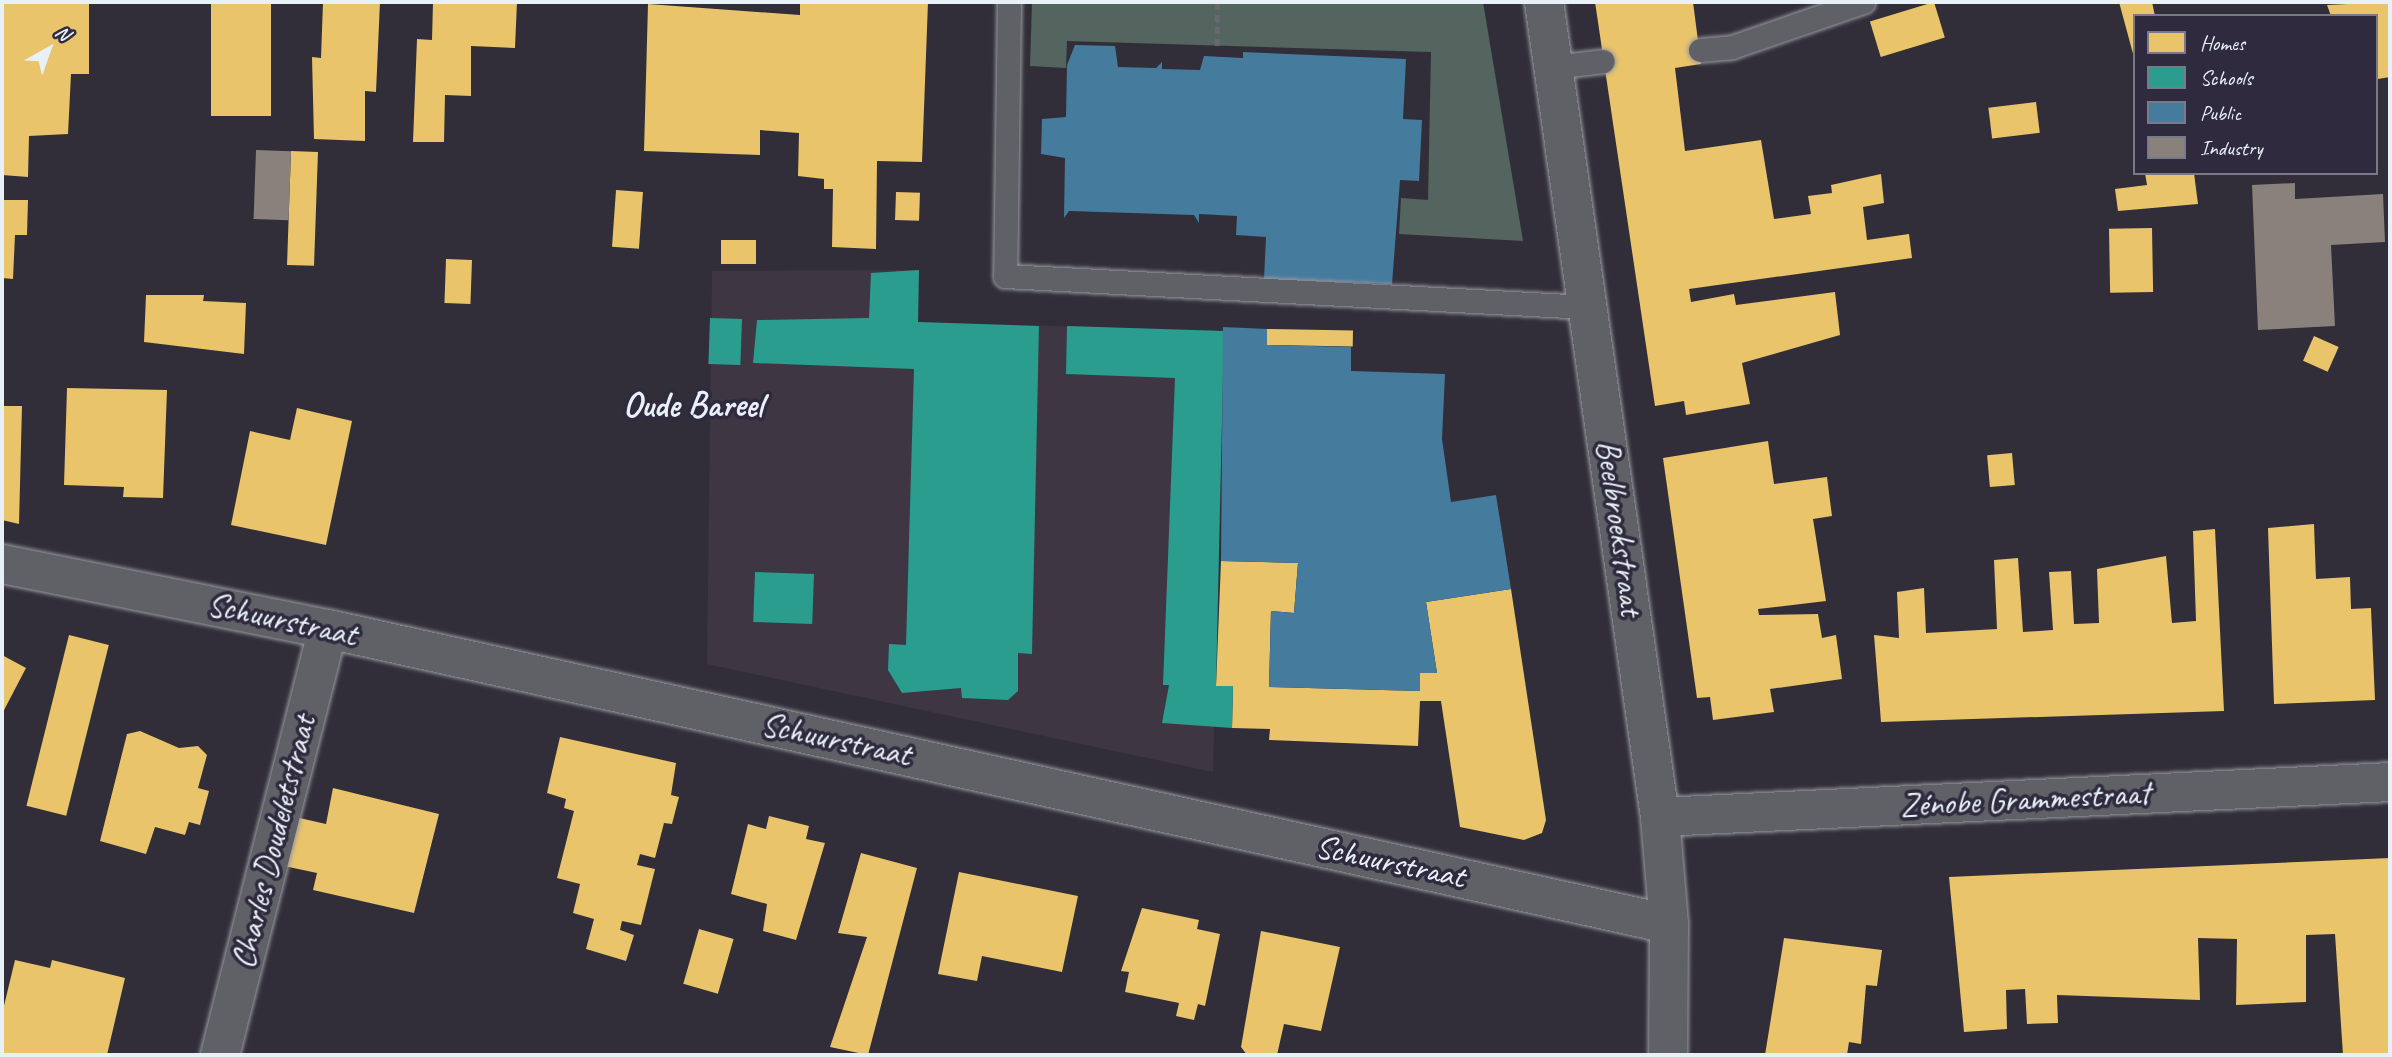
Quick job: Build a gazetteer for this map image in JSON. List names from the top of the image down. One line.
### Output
{"streets":{"street":["Beelbroekstraat","Schuurstraat","Zénobe Grammestraat","Charles Doudeletstraat"]},"crossings":[["Beelbroekstraat","Schuurstraat"],["Beelbroekstraat","Zénobe Grammestraat"],["Schuurstraat","Charles Doudeletstraat"]],"districts":["Oude Bareel"],"legend":["Homes","Schools","Public","Industry"],"north":"top right"}
